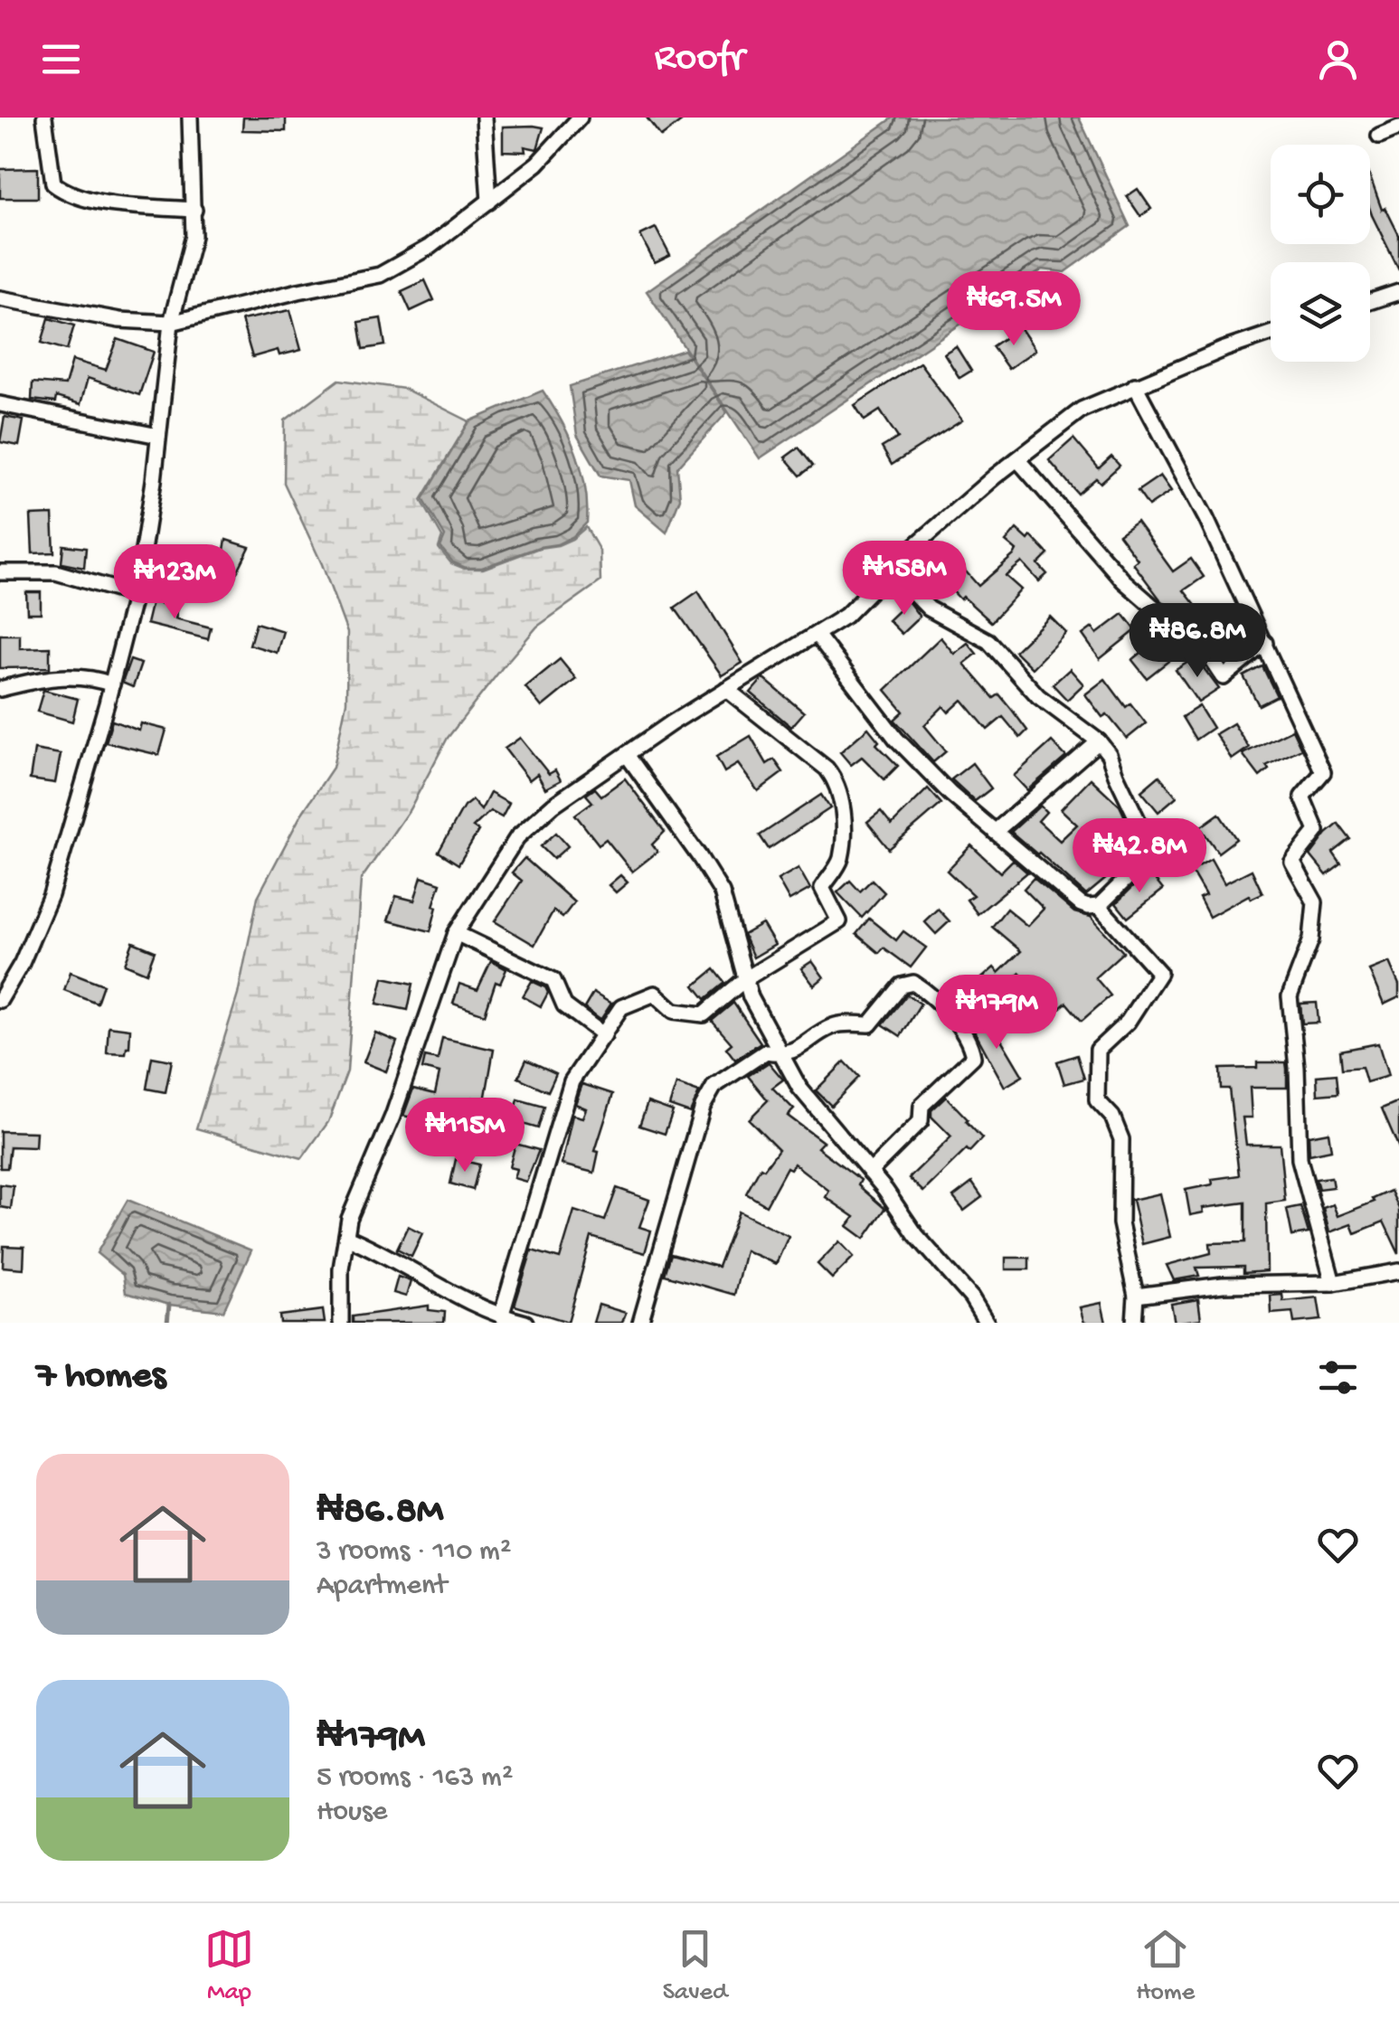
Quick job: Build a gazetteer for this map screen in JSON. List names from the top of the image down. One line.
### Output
{"page":{"header":"Roofr","price":["₦69.5M","₦158M","₦123M","₦86.8M","₦42.8M","₦179M","₦115M"],"heading":"7 homes","list":[{"name":"₦86.8M","note":"3 rooms · 110 m² · Apartment"},{"name":"₦179M","note":"5 rooms · 163 m² · House"}],"tabs":["Map","Saved","Home"]}}
